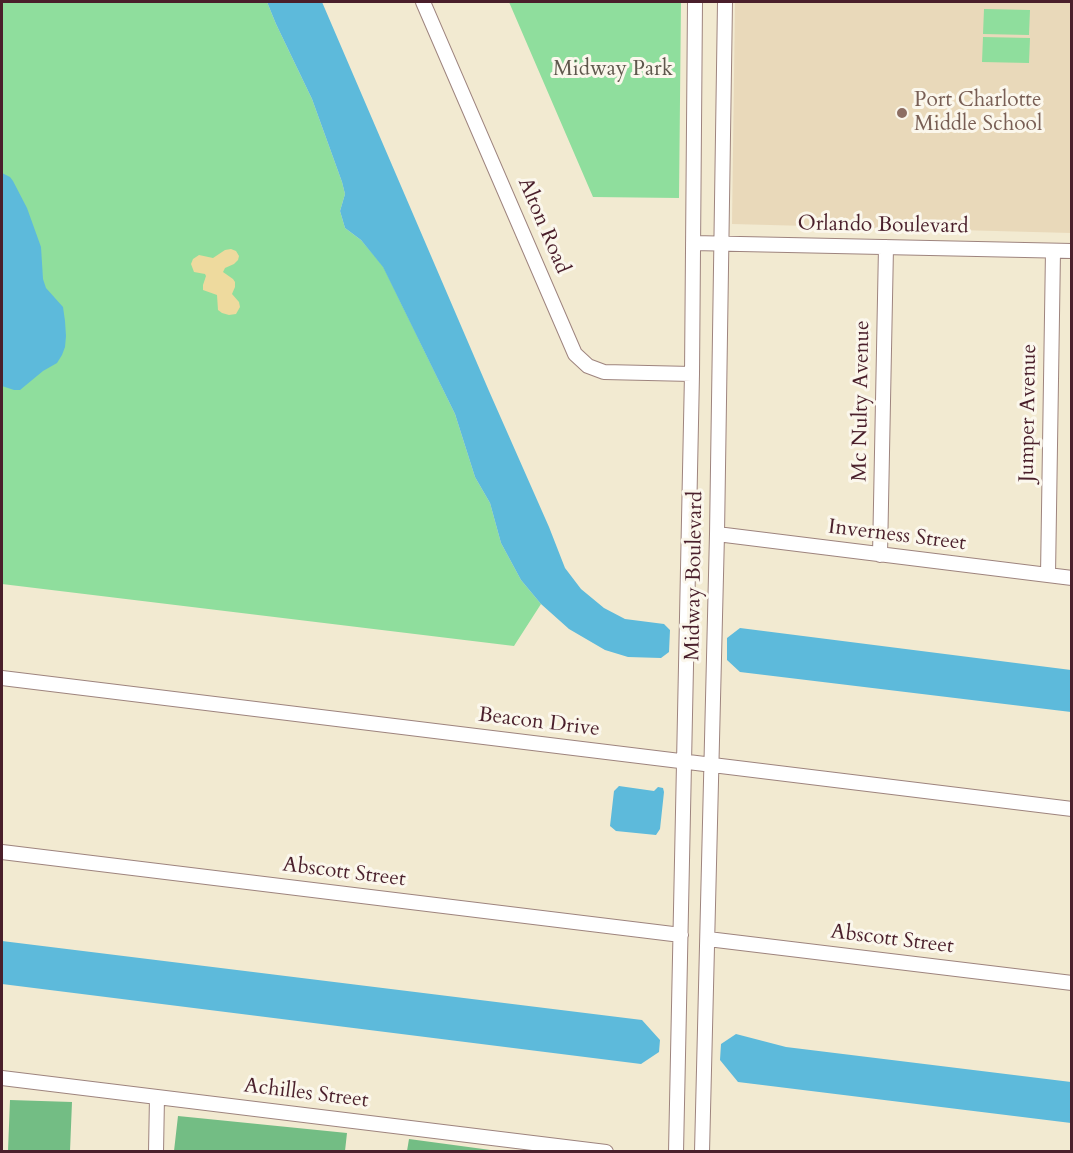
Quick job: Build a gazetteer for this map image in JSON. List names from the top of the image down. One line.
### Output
{"streets":{"street":["Alton Road","Orlando Boulevard","Mc Nulty Avenue","Jumper Avenue","Inverness Street","Midway Boulevard","Beacon Drive","Abscott Street","Achilles Street"]},"crossings":[["Alton Road","Midway Boulevard"],["Orlando Boulevard","Mc Nulty Avenue"],["Orlando Boulevard","Jumper Avenue"],["Orlando Boulevard","Midway Boulevard"],["Mc Nulty Avenue","Inverness Street"],["Jumper Avenue","Inverness Street"],["Inverness Street","Midway Boulevard"],["Midway Boulevard","Beacon Drive"],["Midway Boulevard","Abscott Street"]],"parks":["Midway Park"],"places":["Port Charlotte Middle School"]}
